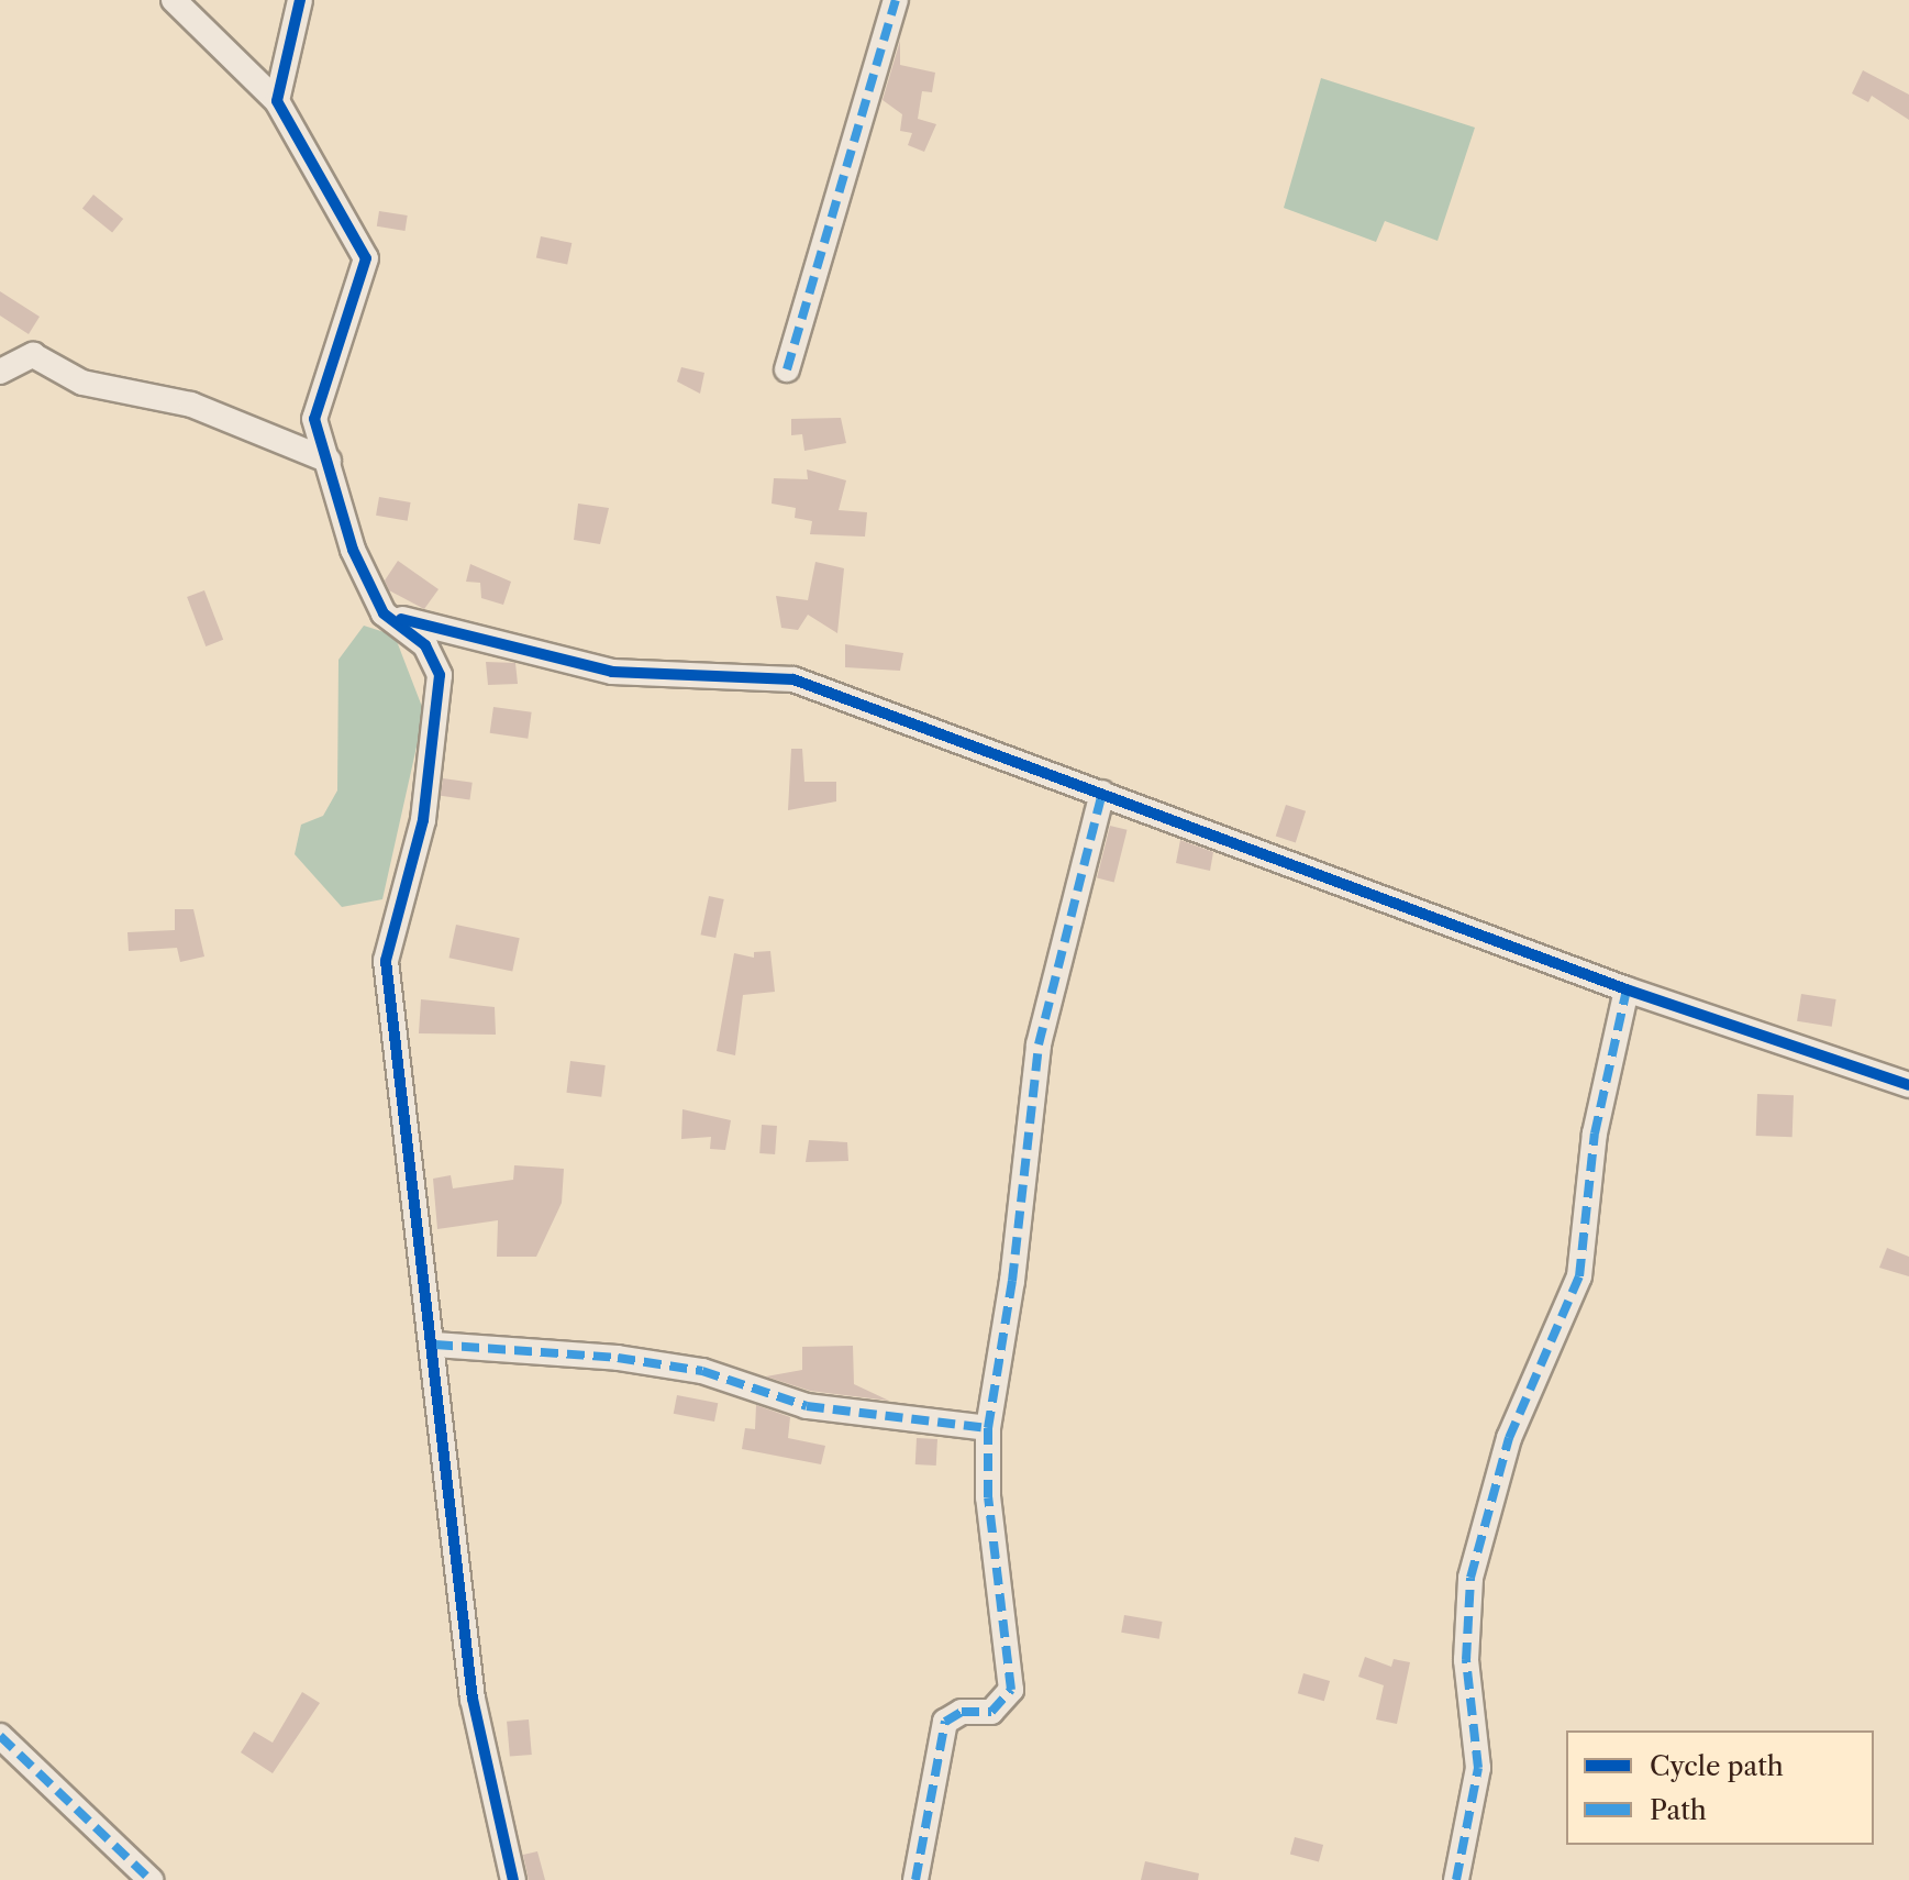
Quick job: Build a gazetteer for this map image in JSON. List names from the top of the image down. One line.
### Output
{"legend":["Cycle path","Path"]}
